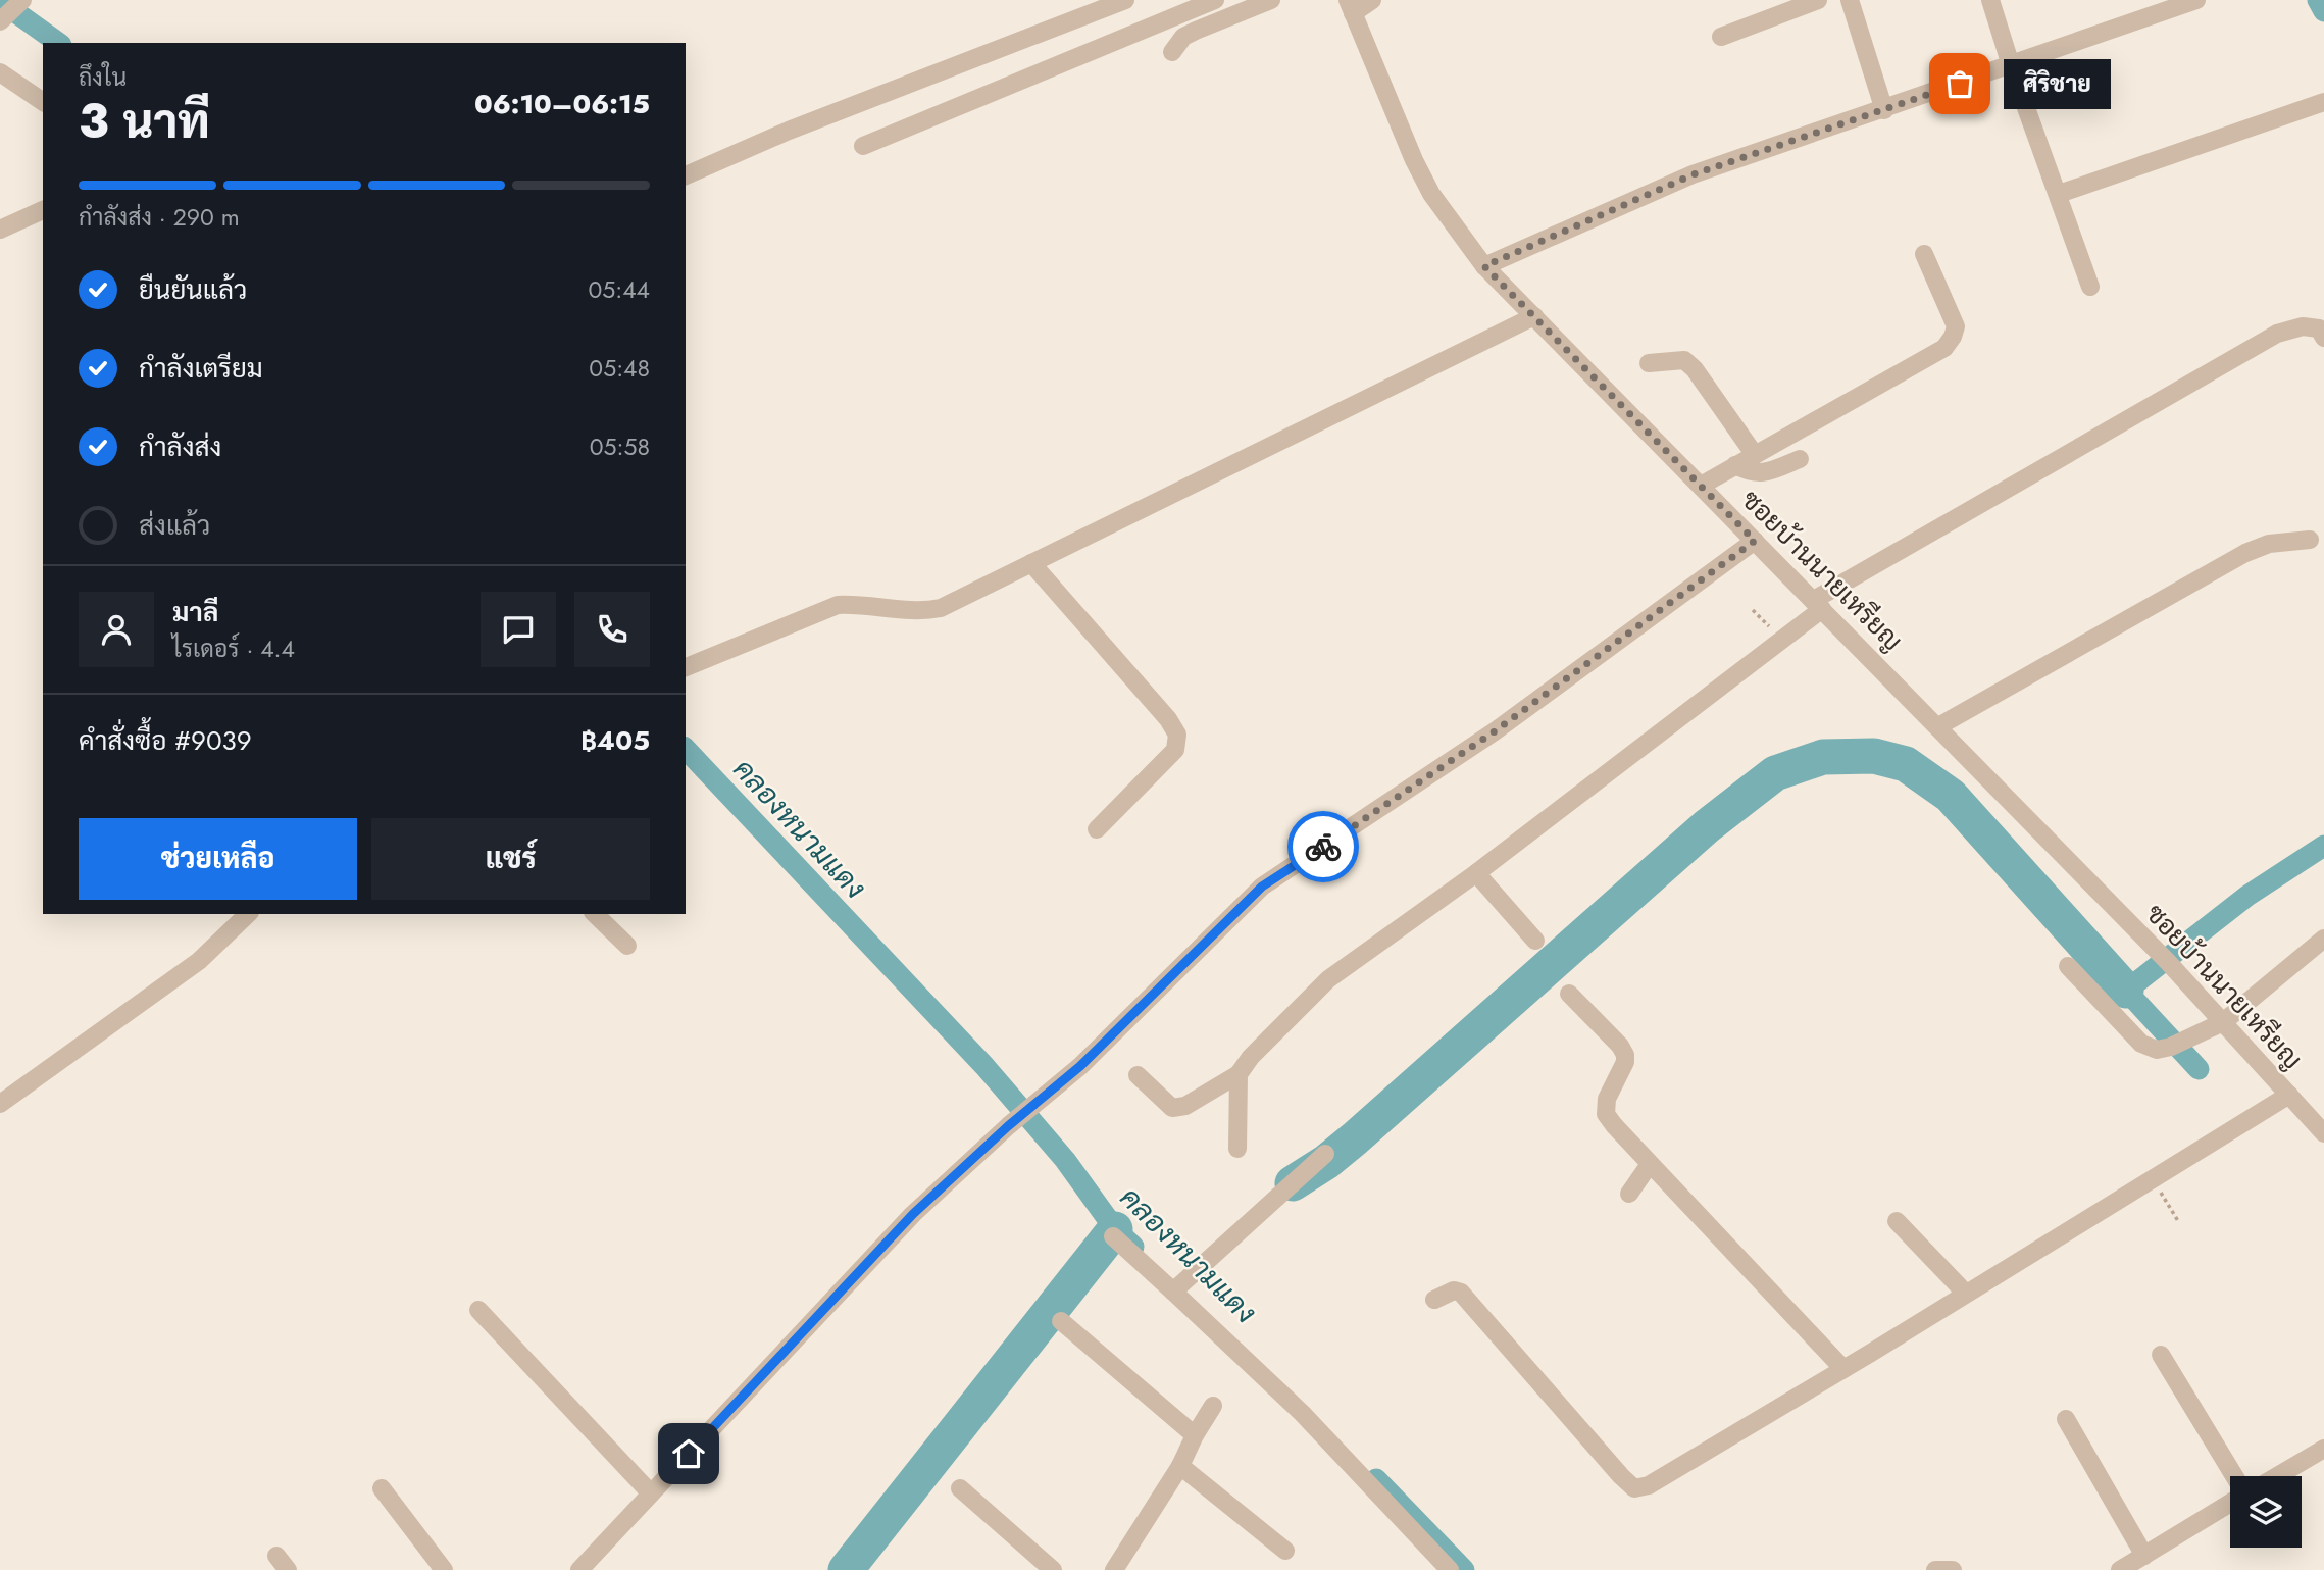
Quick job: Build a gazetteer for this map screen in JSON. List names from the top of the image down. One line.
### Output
{"streets":{"street":["ซอยบ้านนายเหรียญ"]},"water":["คลองหนามแดง"],"places":["ศิริชาย"],"page":{"heading":["3 นาที","ถึงใน","06:10–06:15"],"panel":["มาลี","ไรเดอร์ · 4.4","คำสั่งซื้อ #9039","฿405"],"bubble":"ศิริชาย","bar":"กำลังส่ง · 290 m","list":[["ยืนยันแล้ว","05:44"],["กำลังเตรียม","05:48"],["กำลังส่ง","05:58"],"ส่งแล้ว"],"buttons":["ช่วยเหลือ","แชร์"]}}
